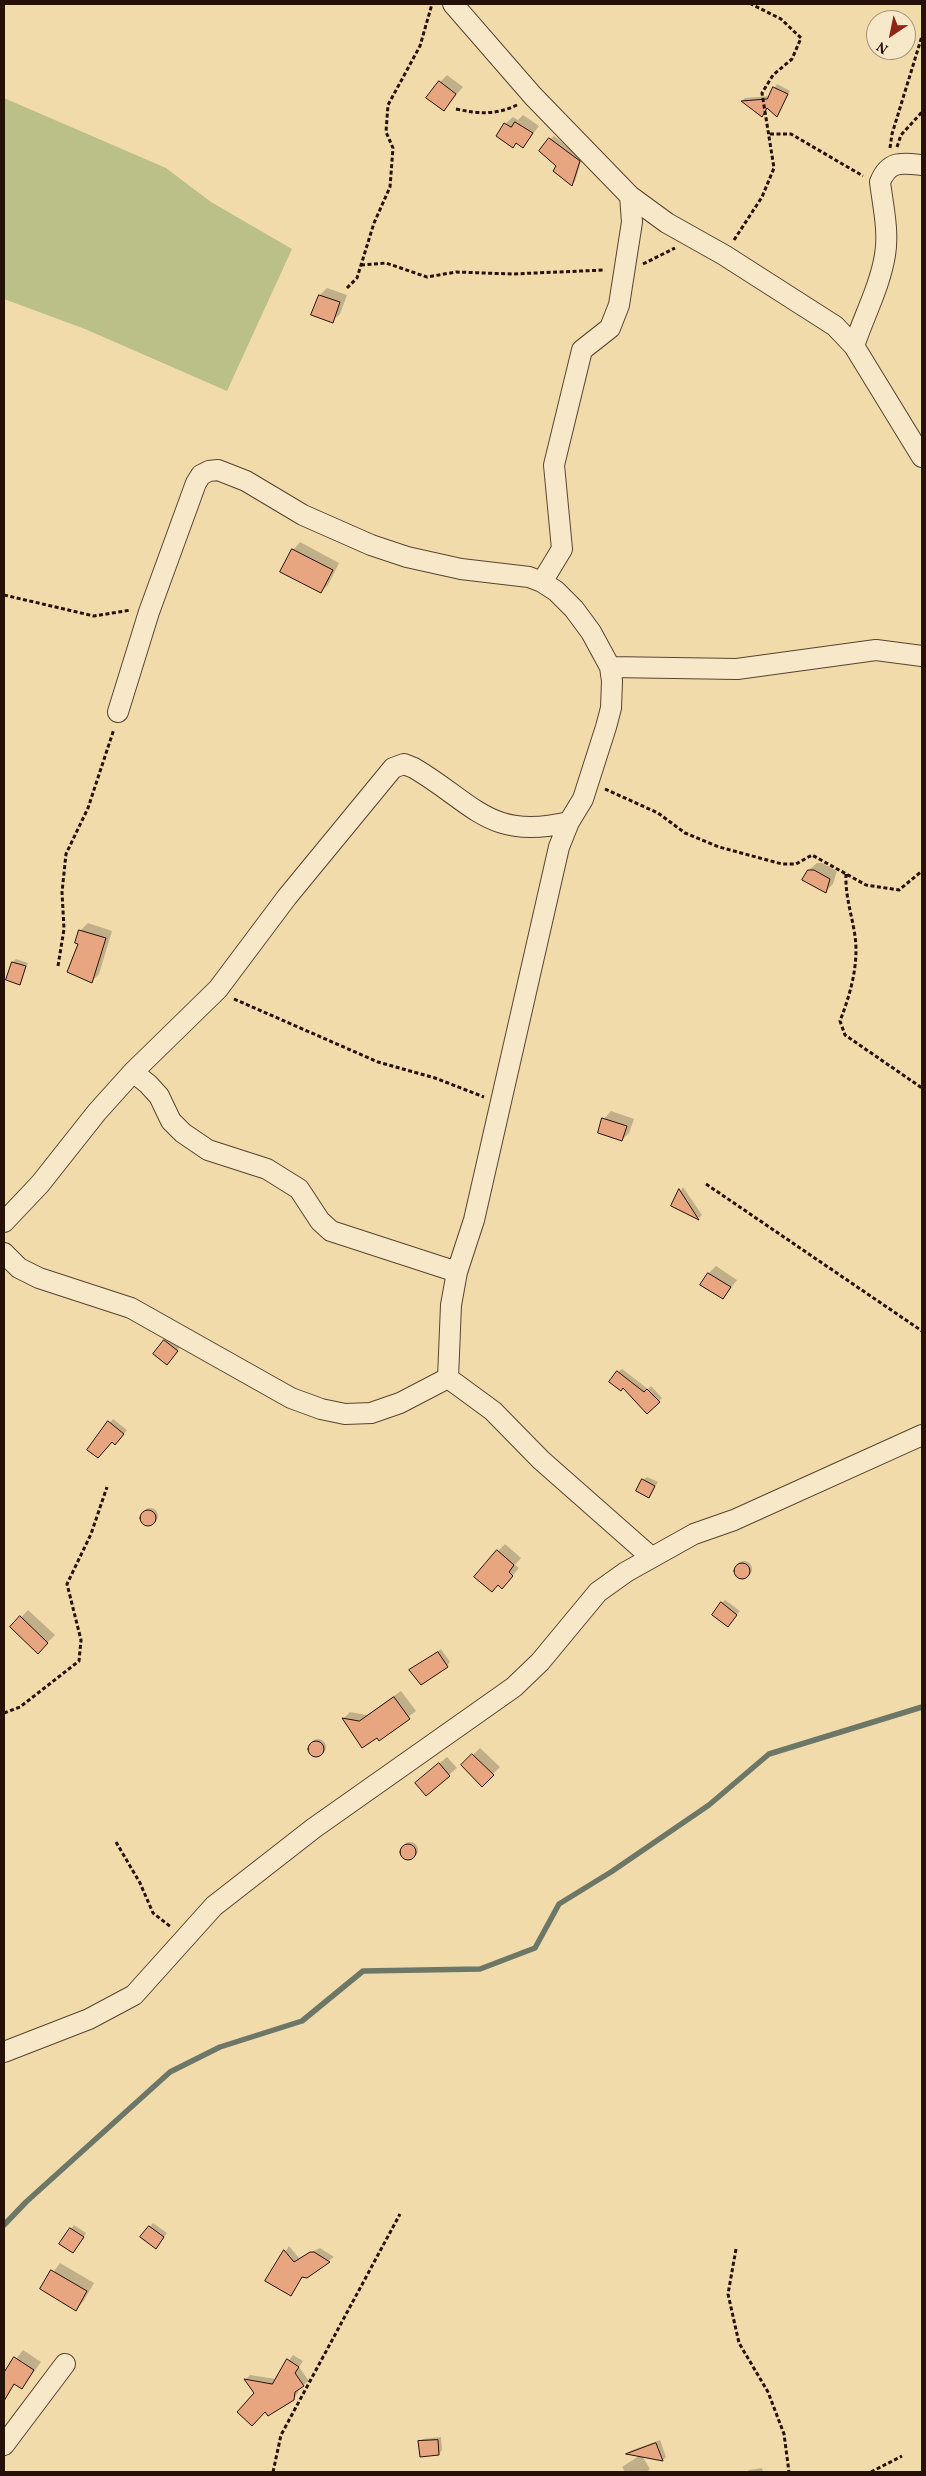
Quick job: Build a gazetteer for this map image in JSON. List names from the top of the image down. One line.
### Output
{"north":"bottom left"}
